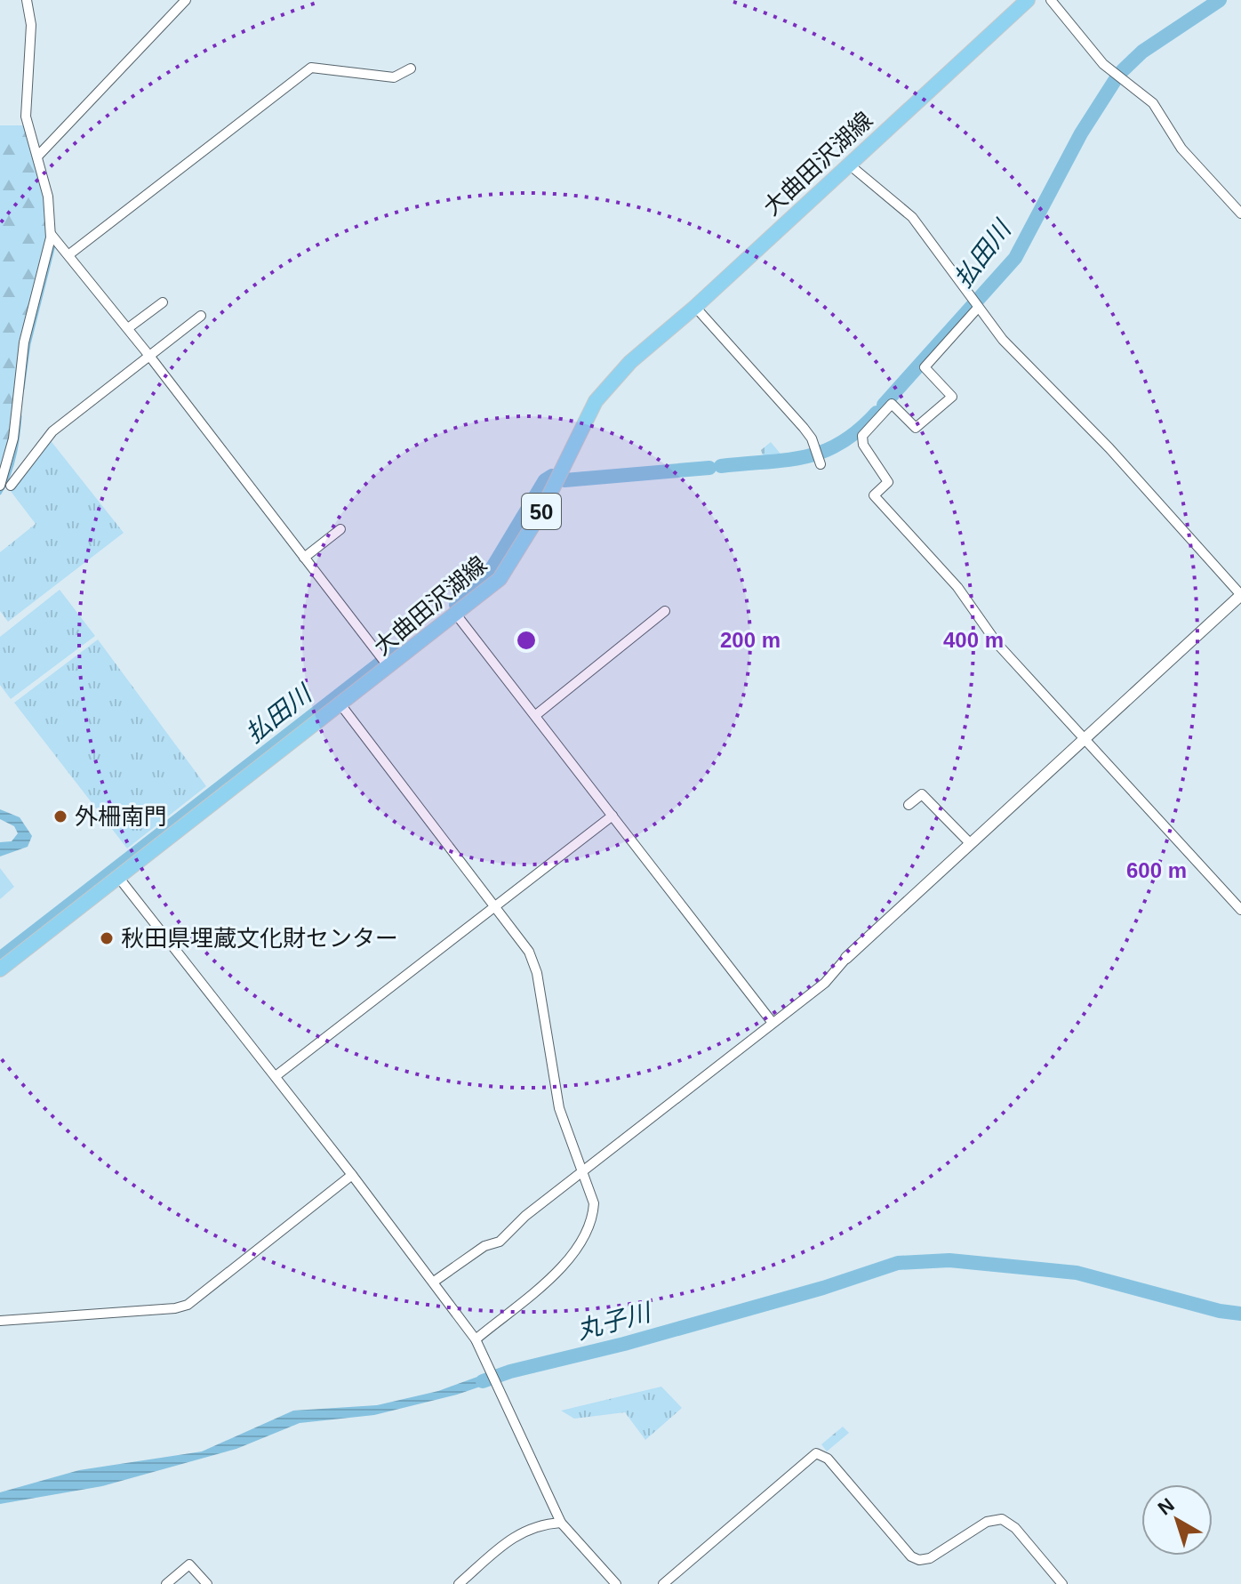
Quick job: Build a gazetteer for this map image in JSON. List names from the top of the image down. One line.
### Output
{"streets":{"main road":["大曲田沢湖線","50"]},"water":["払田川","丸子川"],"places":["外柵南門","秋田県埋蔵文化財センター"],"north":"top left","rings":["200 m","400 m","600 m"]}
